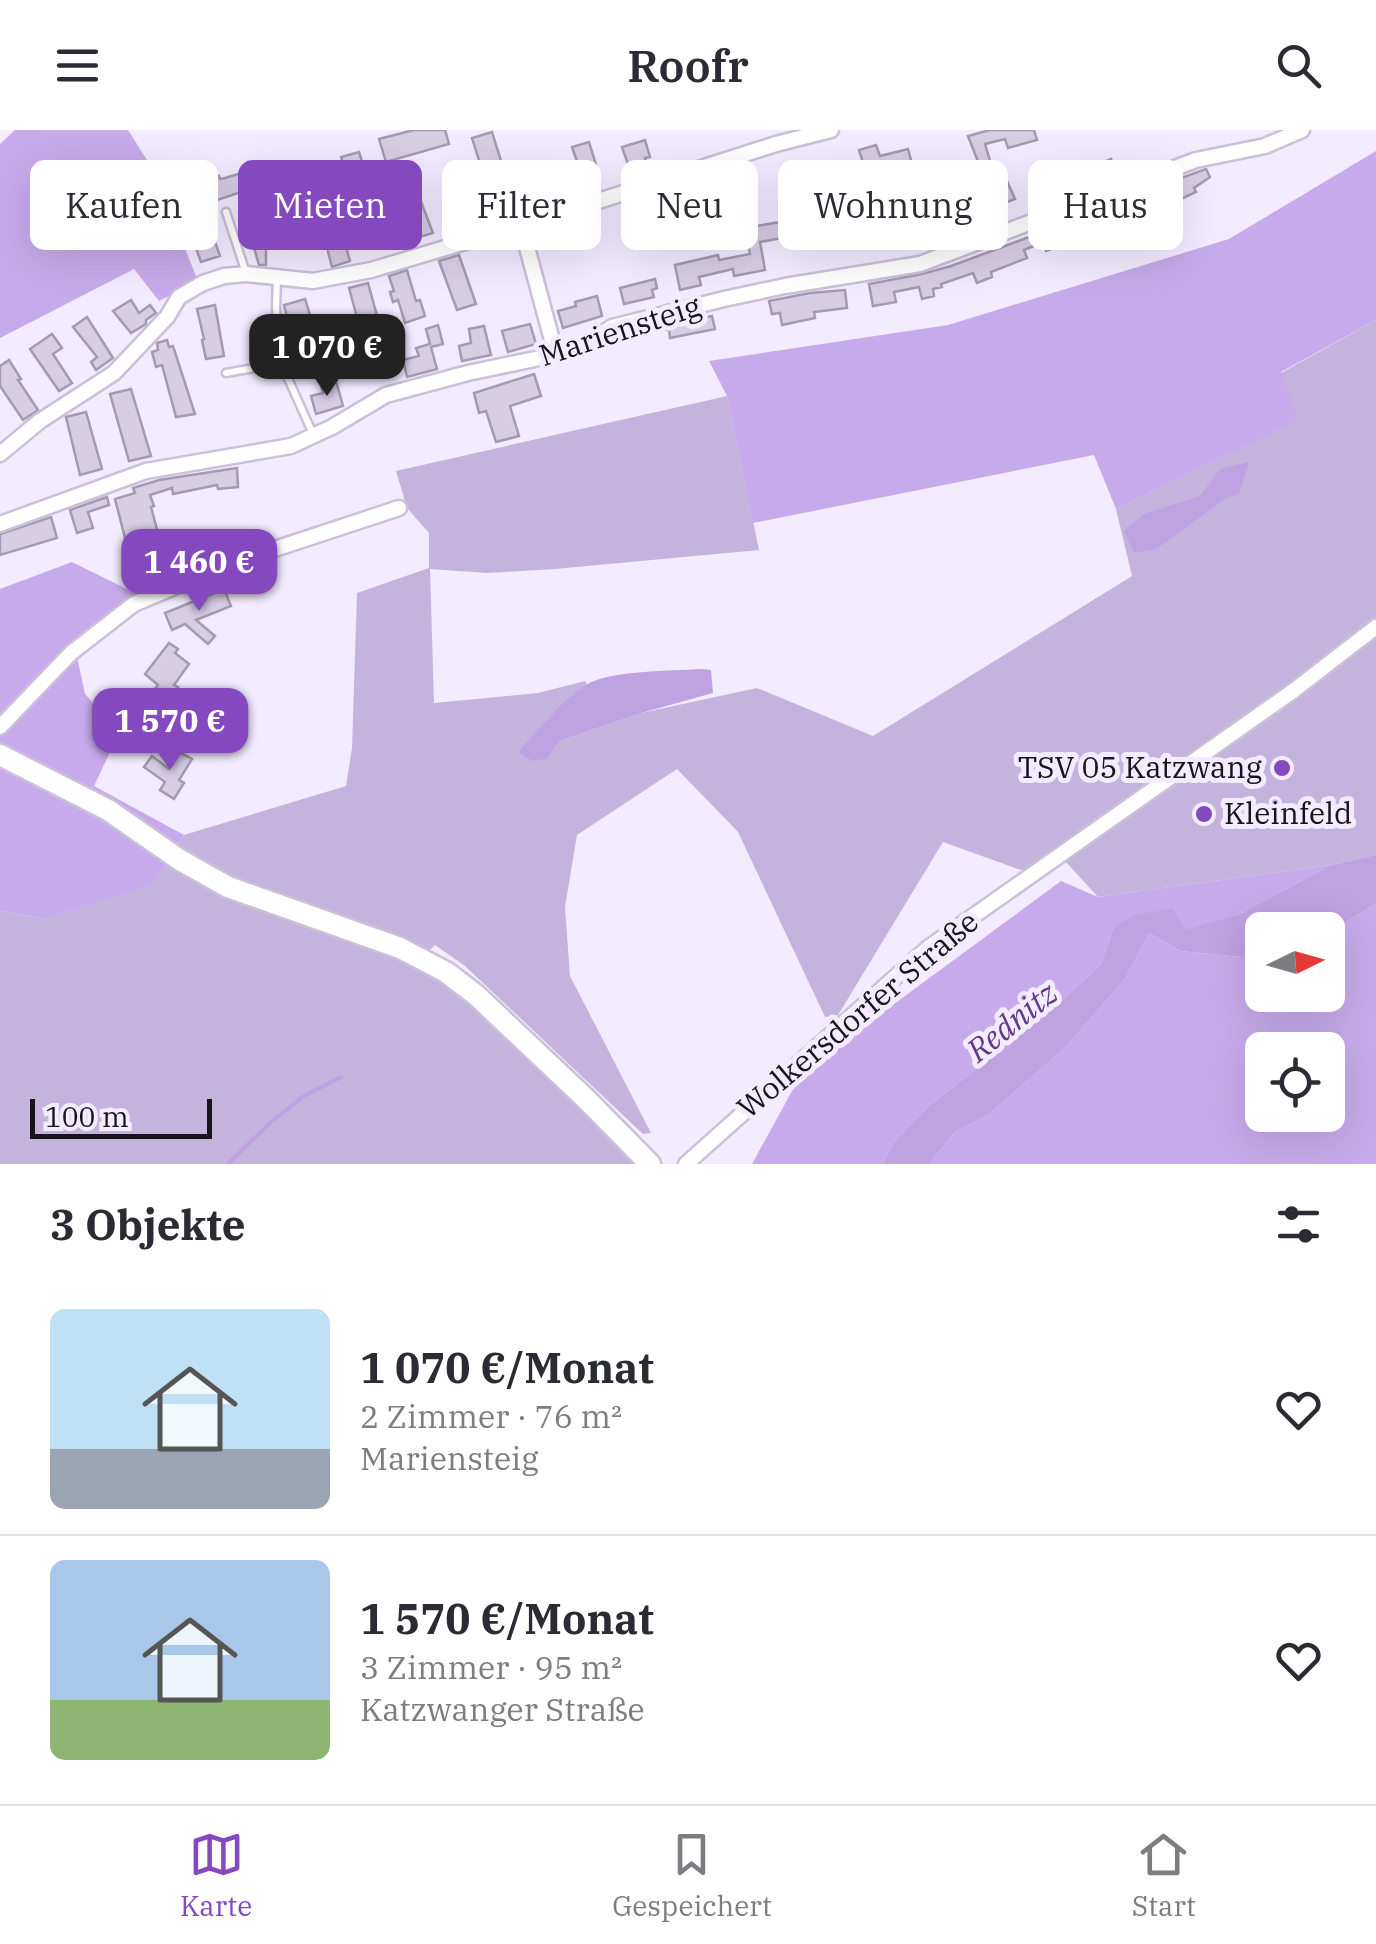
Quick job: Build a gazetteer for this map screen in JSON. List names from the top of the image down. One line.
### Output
{"streets":{"street":["Mariensteig","Wolkersdorfer Straße"]},"water":["Rednitz"],"places":["TSV 05 Katzwang","Kleinfeld"],"scale_bar":"100 m","north":"right","page":{"header":"Roofr","chip":["Kaufen","Mieten","Filter","Neu","Wohnung","Haus"],"price":["1 070 €","1 460 €","1 570 €"],"scale":"100 m","heading":"3 Objekte","list":[{"name":"1 070 €/Monat","note":"2 Zimmer · 76 m² · Mariensteig"},{"name":"1 570 €/Monat","note":"3 Zimmer · 95 m² · Katzwanger Straße"}],"tabs":["Karte","Gespeichert","Start"]}}
